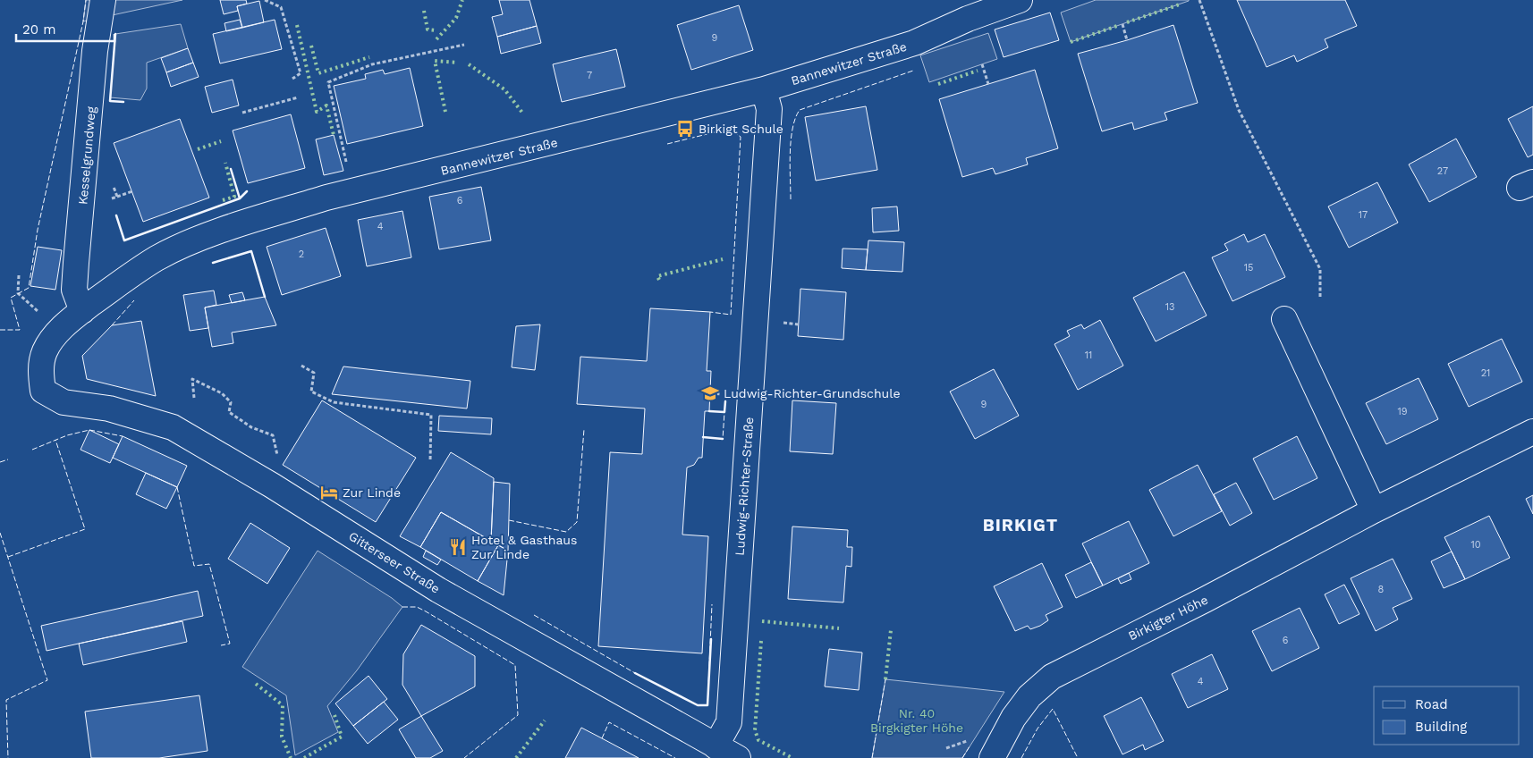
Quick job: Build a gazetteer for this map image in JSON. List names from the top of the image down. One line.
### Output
{"streets":{"street":["Bannewitzer Straße","Kesselgrundweg","Ludwig-Richter-Straße","Gitterseer Straße","Birkigter Höhe"]},"crossings":[["Bannewitzer Straße","Kesselgrundweg"],["Bannewitzer Straße","Ludwig-Richter-Straße"],["Bannewitzer Straße","Gitterseer Straße"],["Ludwig-Richter-Straße","Gitterseer Straße"]],"districts":["BIRKIGT"],"parks":["Nr. 40 Birgkigter Höhe"],"places":{"bus stop":["Birkigt Schule"],"school or university":["Ludwig-Richter-Grundschule"],"hotel":["Zur Linde"],"restaurant":["Hotel & Gasthaus Zur Linde"]},"house_numbers":["9","7","27","6","17","4","2","15","13","11","21","9","19","10","8","6","4"],"legend":["Road","Building"],"scale_bar":"20 m"}
